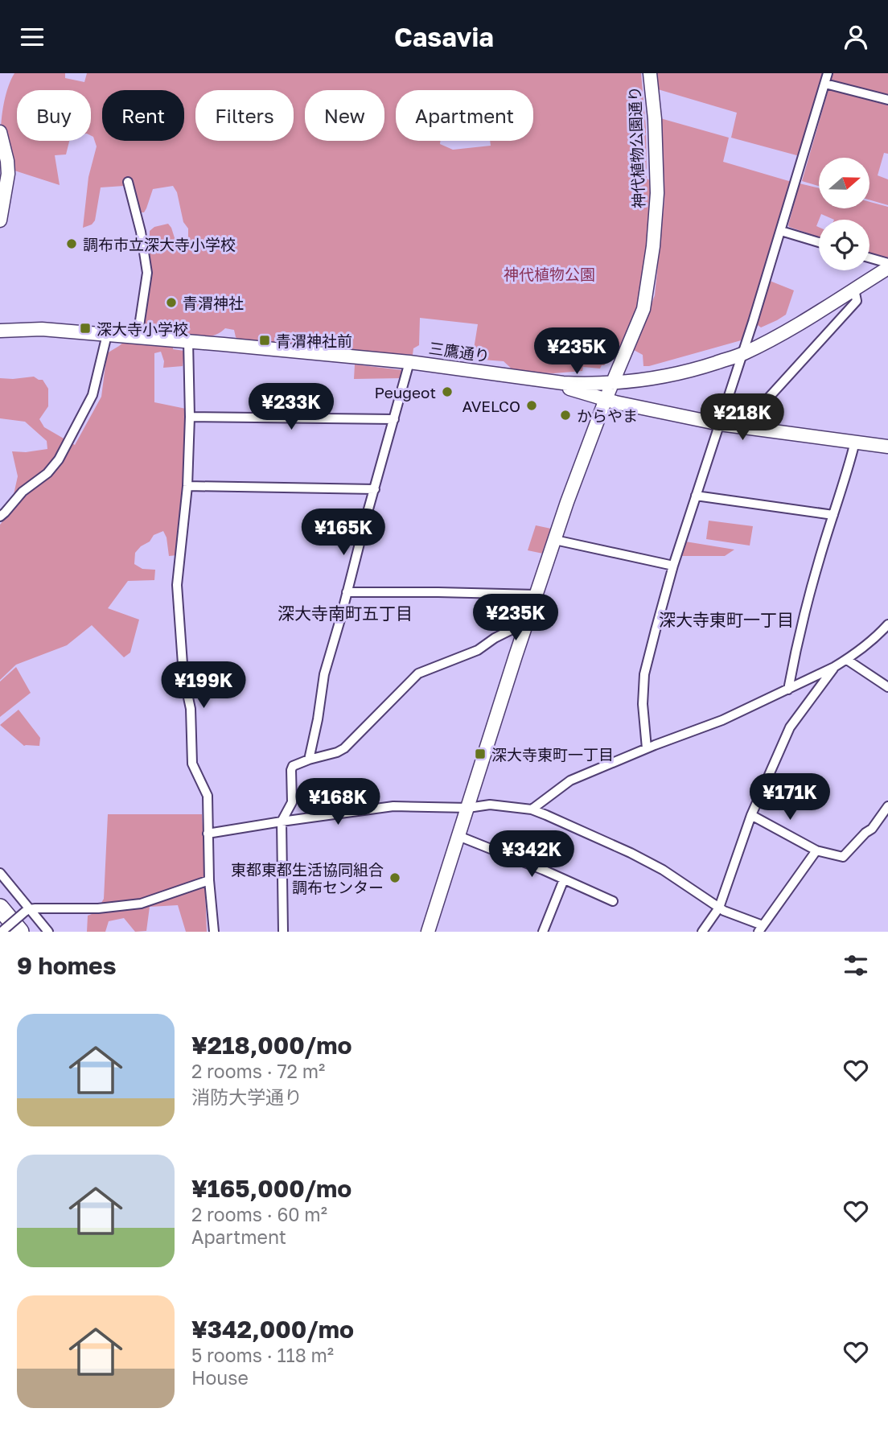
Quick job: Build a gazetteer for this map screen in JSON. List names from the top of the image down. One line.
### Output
{"streets":{"street":["神代植物公園通り","三鷹通り"]},"crossings":[["神代植物公園通り","三鷹通り"]],"districts":["深大寺南町五丁目","深大寺東町一丁目"],"parks":["神代植物公園"],"places":{"other":["調布市立深大寺小学校","青渭神社","Peugeot","AVELCO","からやま","東都東都生活協同組合 調布センター"],"transit":["深大寺小学校","青渭神社前","深大寺東町一丁目"]},"north":"right","page":{"header":"Casavia","chip":["Buy","Rent","Filters","New","Apartment"],"price":["¥235K","¥233K","¥218K","¥165K","¥235K","¥199K","¥171K","¥168K","¥342K"],"heading":"9 homes","list":[{"name":"¥218,000/mo","note":"2 rooms · 72 m² · 消防大学通り"},{"name":"¥165,000/mo","note":"2 rooms · 60 m² · Apartment"},{"name":"¥342,000/mo","note":"5 rooms · 118 m² · House"}]}}
